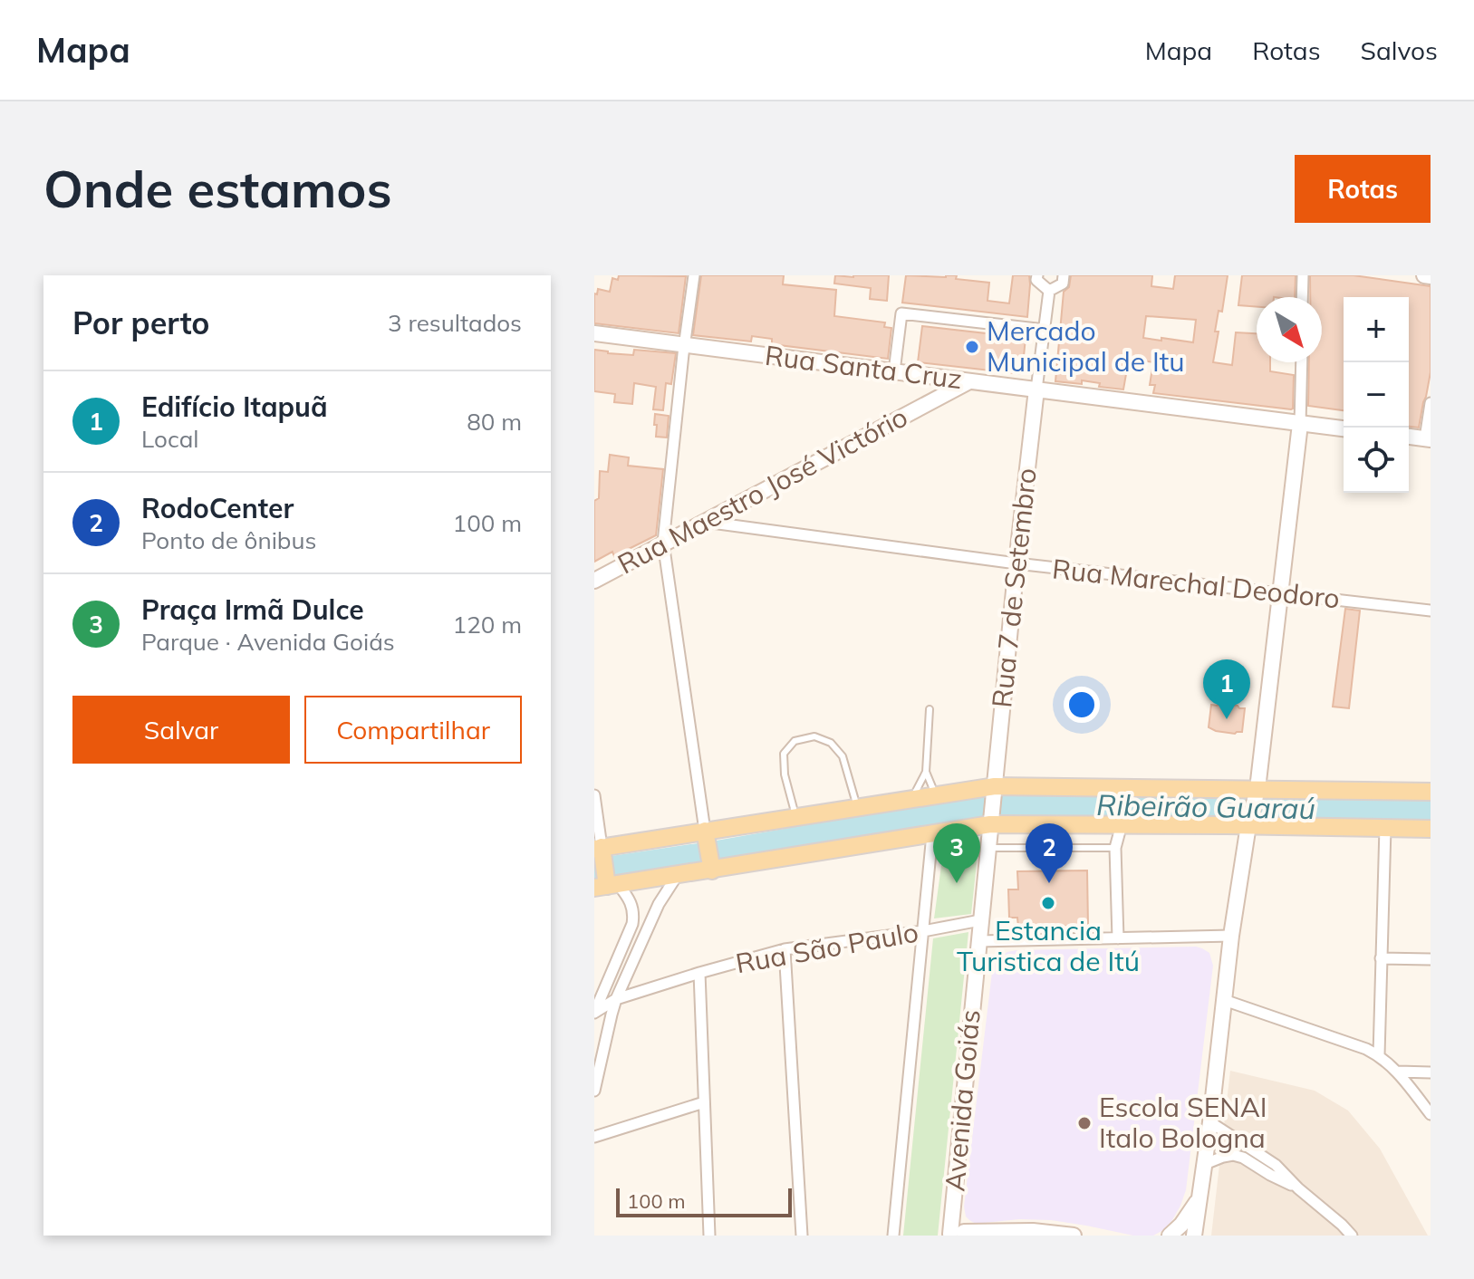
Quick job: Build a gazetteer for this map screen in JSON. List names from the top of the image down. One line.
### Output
{"streets":{"street":["Rua Santa Cruz","Rua Maestro José Victório","Rua Marechal Deodoro","Rua 7 de Setembro","Rua São Paulo","Avenida Goiás"]},"crossings":[["Rua Santa Cruz","Rua Maestro José Victório"],["Rua Santa Cruz","Rua 7 de Setembro"],["Rua Maestro José Victório","Rua Marechal Deodoro"],["Rua Marechal Deodoro","Rua 7 de Setembro"],["Rua 7 de Setembro","Avenida Goiás"],["Rua São Paulo","Avenida Goiás"]],"water":["Ribeirão Guaraú"],"places":["Mercado Municipal de Itu","Estancia Turistica de Itú","Escola SENAI Italo Bologna"],"scale_bar":"100 m","north":"bottom right","page":{"header":"Mapa","nav":["Mapa","Rotas","Salvos"],"buttons":["Rotas",["Salvar","Compartilhar"]],"title":"Onde estamos","heading":["Por perto","3 resultados"],"map_buttons":["+","−"],"list":[{"mark":"1","name":"Edifício Itapuã","note":"Local","value":"80 m"},{"mark":"2","name":"RodoCenter","note":"Ponto de ônibus","value":"100 m"},{"mark":"3","name":"Praça Irmã Dulce","note":"Parque · Avenida Goiás","value":"120 m"}],"pins":["1","2","3"],"scale":"100 m"}}
